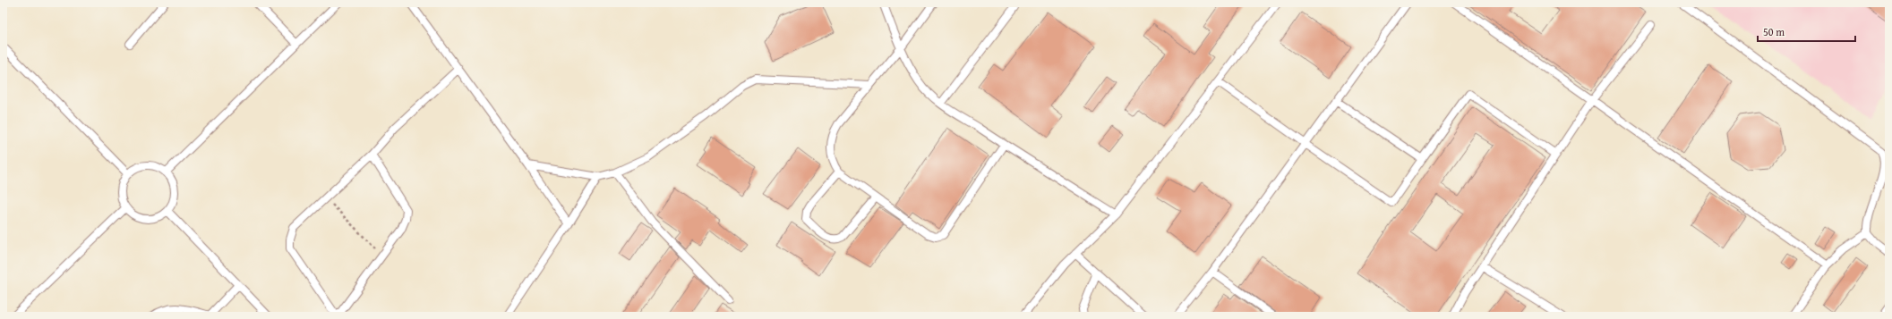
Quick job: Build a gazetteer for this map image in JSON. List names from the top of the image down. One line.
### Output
{"scale_bar":"50 m"}
